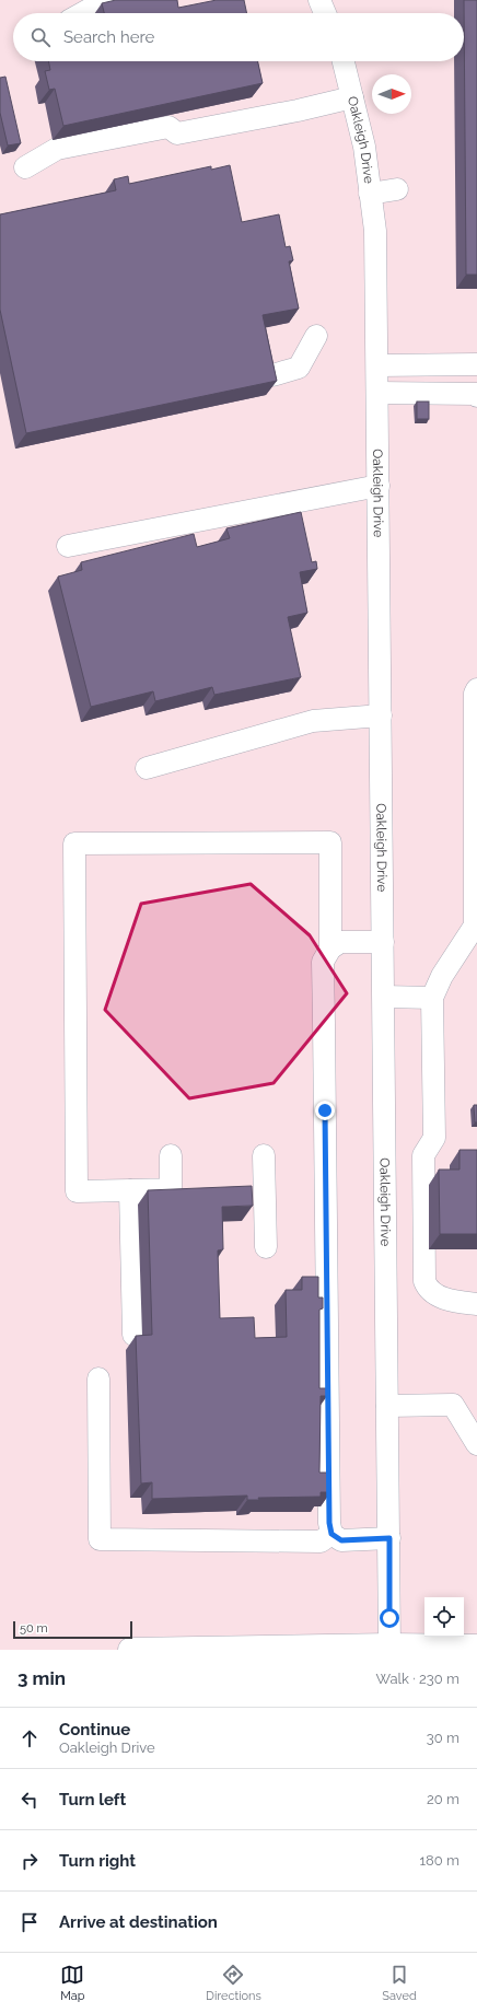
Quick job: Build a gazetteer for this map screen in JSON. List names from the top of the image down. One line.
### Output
{"streets":{"street":["Oakleigh Drive"]},"scale_bar":"50 m","north":"right","page":{"search":"Search here","scale":"50 m","heading":["3 min","Walk · 230 m"],"list":[["Continue","Oakleigh Drive","30 m"],["Turn left","20 m"],["Turn right","180 m"],"Arrive at destination"],"nav":["Map","Directions","Saved"]}}
